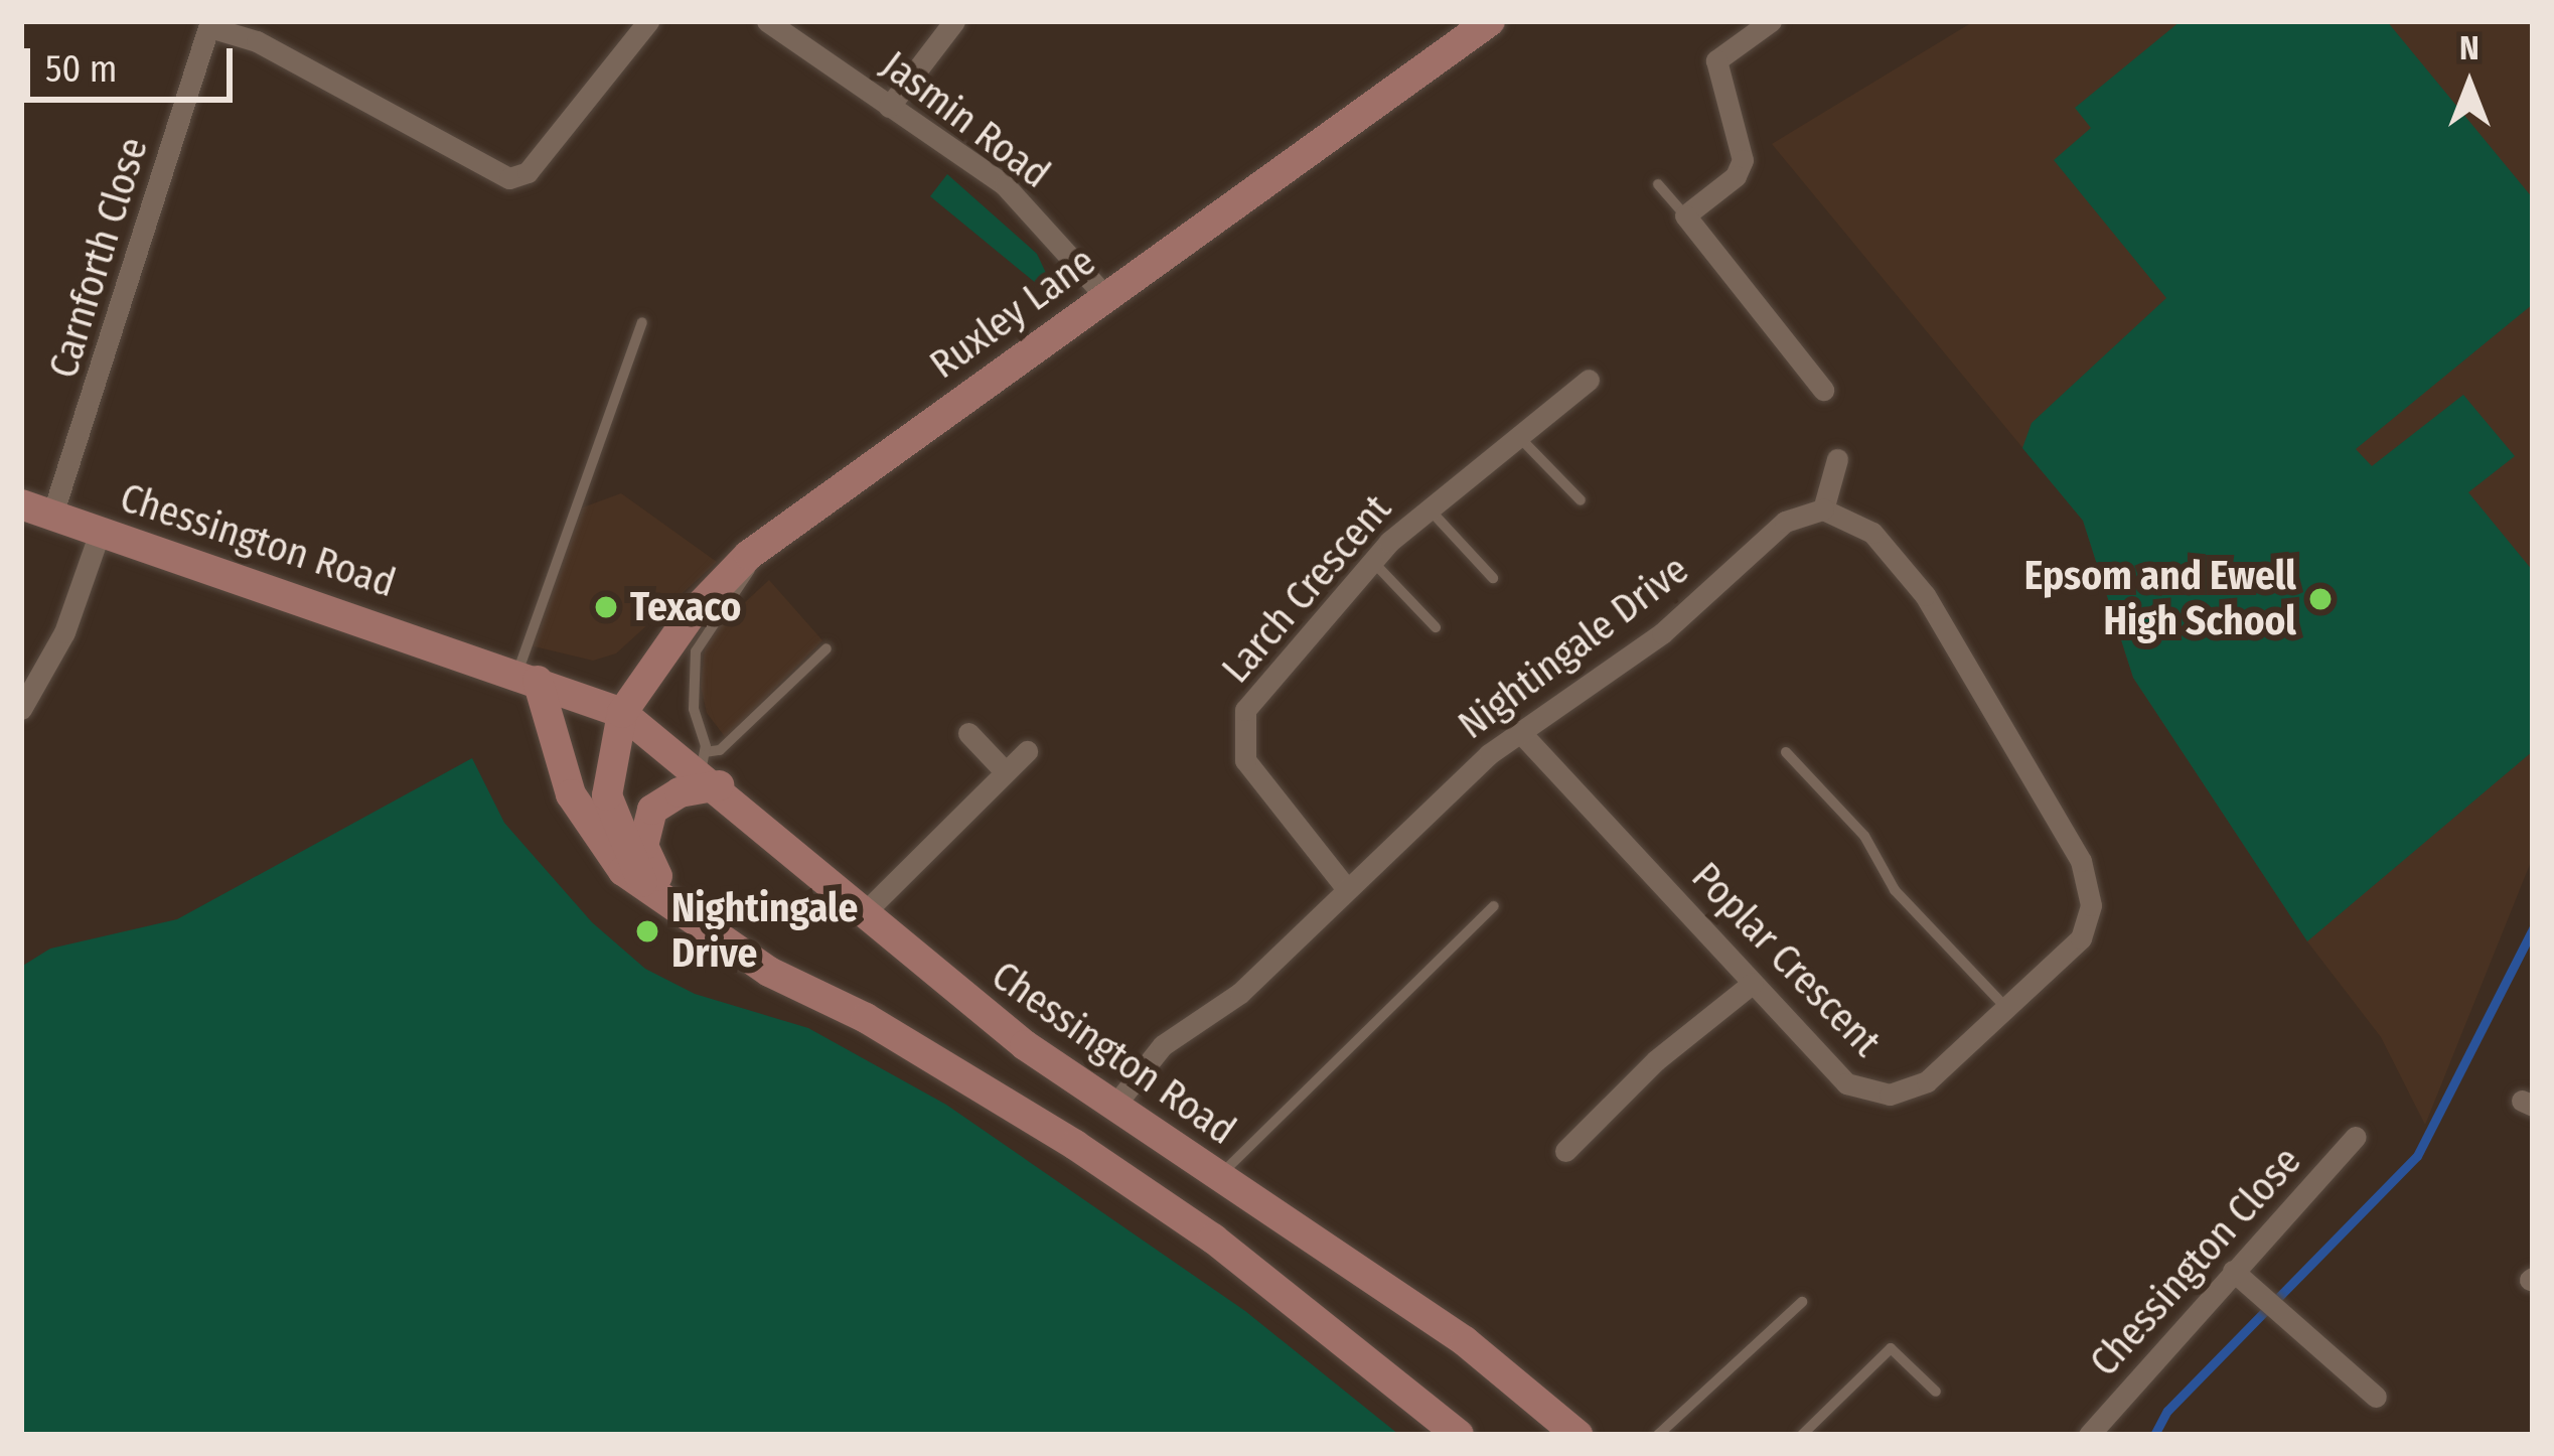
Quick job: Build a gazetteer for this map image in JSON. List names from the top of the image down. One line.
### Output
{"streets":{"main road":["Ruxley Lane","Chessington Road"],"street":["Jasmin Road","Carnforth Close","Larch Crescent","Nightingale Drive","Poplar Crescent","Chessington Close"]},"crossings":[["Jasmin Road","Ruxley Lane"],["Carnforth Close","Chessington Road"],["Ruxley Lane","Chessington Road"],["Chessington Road","Nightingale Drive"],["Larch Crescent","Nightingale Drive"],["Nightingale Drive","Poplar Crescent"]],"places":["Epsom and Ewell High School","Texaco","Nightingale Drive"],"scale_bar":"50 m","north":"top"}
